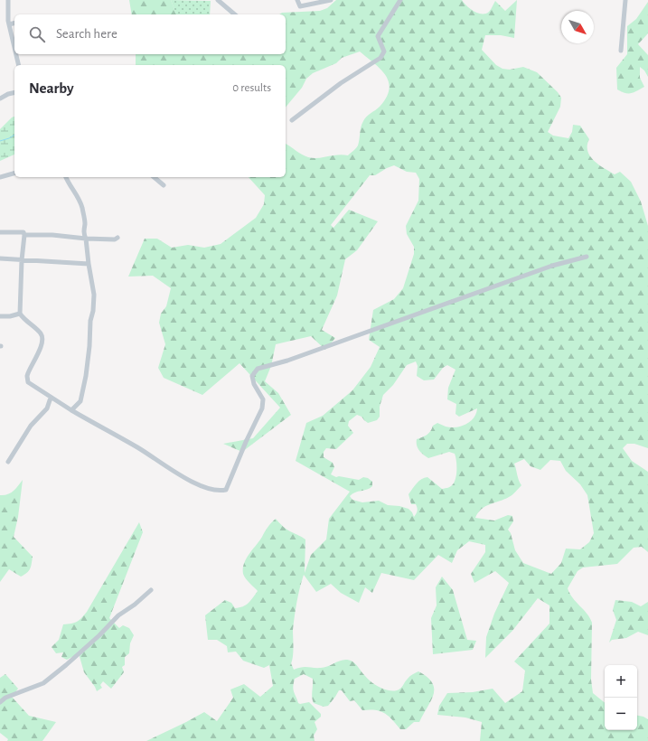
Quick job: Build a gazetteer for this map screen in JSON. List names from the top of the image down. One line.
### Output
{"north":"bottom right","page":{"search":"Search here","heading":["Nearby","0 results"],"map_buttons":["+","−"]}}
